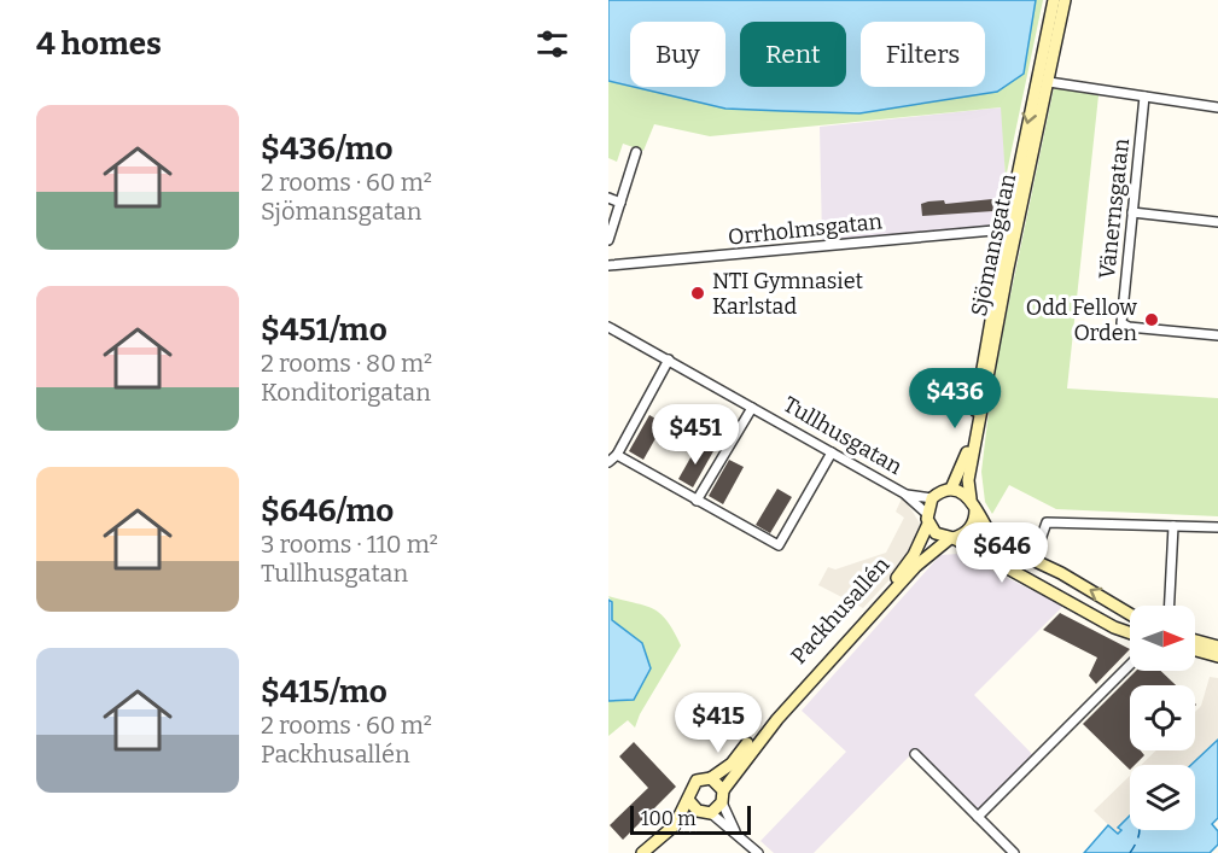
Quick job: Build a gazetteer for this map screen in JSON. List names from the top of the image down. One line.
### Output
{"streets":{"street":["Vänernsgatan","Orrholmsgatan","Sjömansgatan","Tullhusgatan","Packhusallén"]},"crossings":[["Orrholmsgatan","Sjömansgatan"],["Sjömansgatan","Tullhusgatan"],["Sjömansgatan","Packhusallén"],["Tullhusgatan","Packhusallén"]],"places":["NTI Gymnasiet Karlstad","Odd Fellow Orden"],"scale_bar":"100 m","north":"right","page":{"heading":"4 homes","chip":["Buy","Rent","Filters"],"list":[{"name":"$436/mo","note":"2 rooms · 60 m² · Sjömansgatan"},{"name":"$451/mo","note":"2 rooms · 80 m² · Konditorigatan"},{"name":"$646/mo","note":"3 rooms · 110 m² · Tullhusgatan"},{"name":"$415/mo","note":"2 rooms · 60 m² · Packhusallén"}],"price":["$436","$451","$646","$415"],"scale":"100 m"}}
